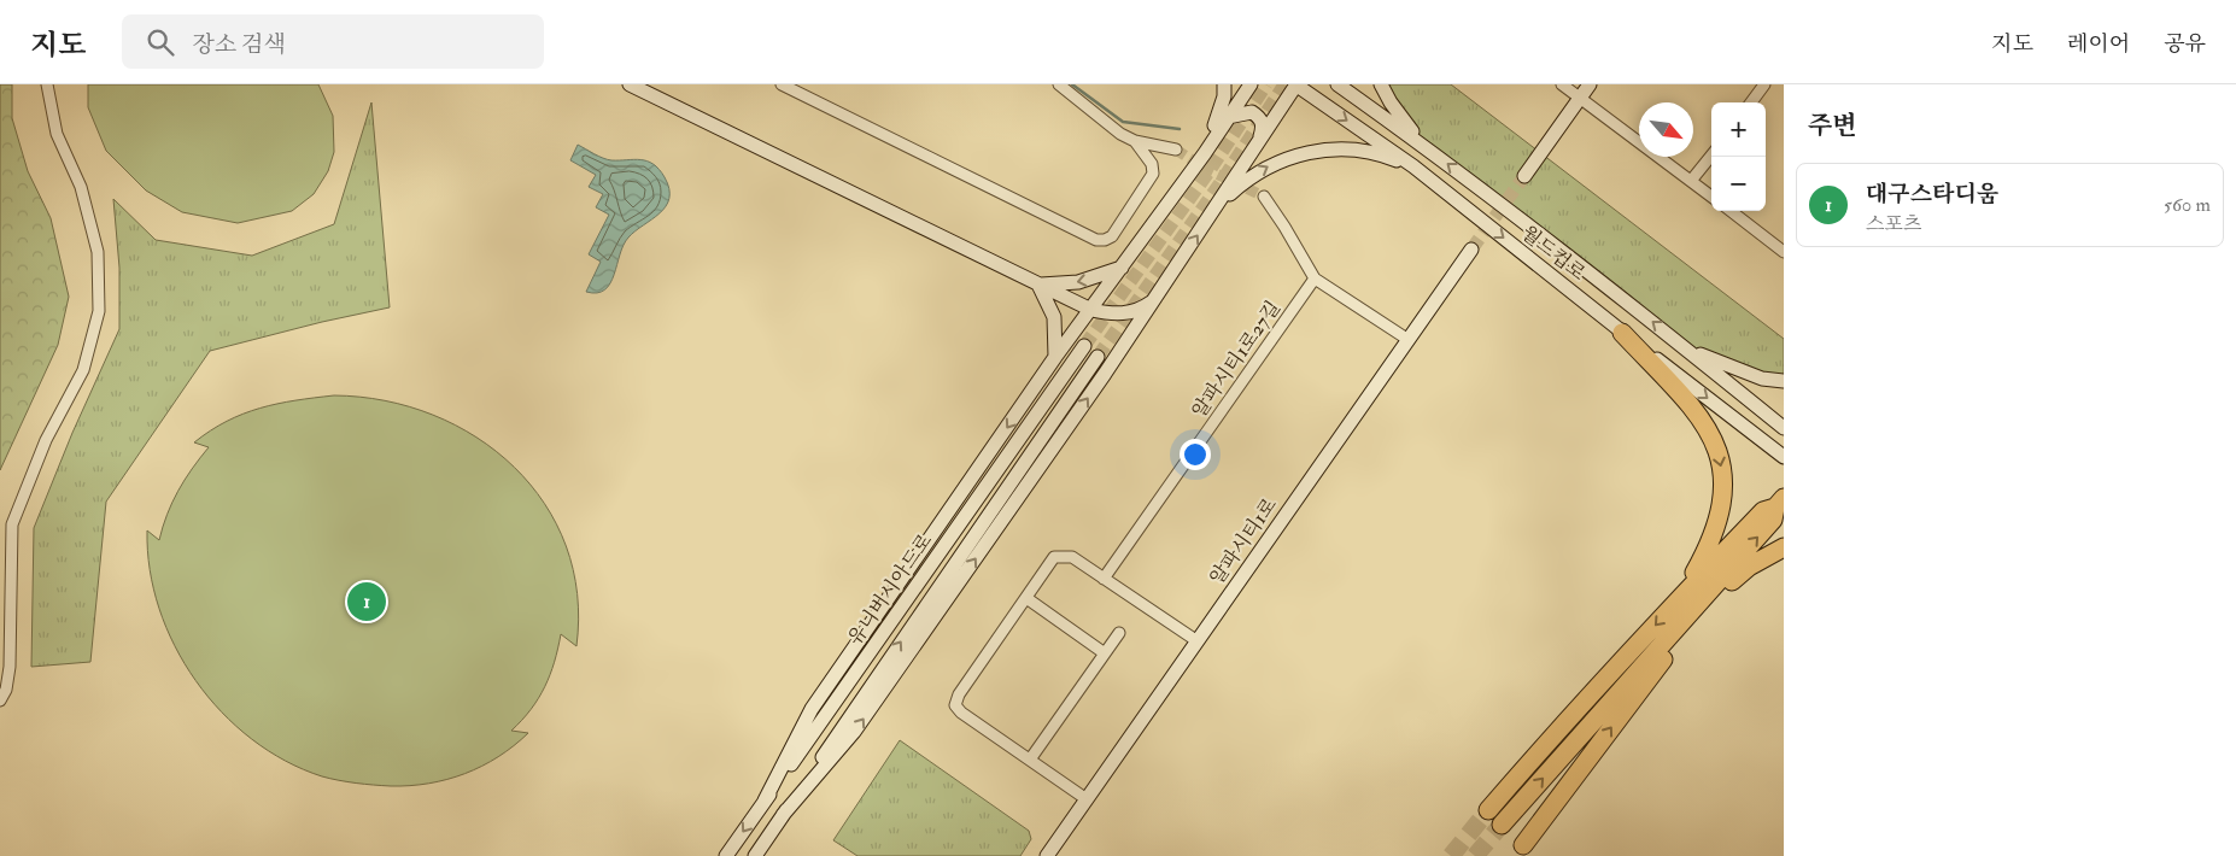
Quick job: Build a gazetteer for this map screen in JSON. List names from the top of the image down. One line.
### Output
{"streets":{"main road":["월드컵로","알파시티1로","유니버시아드로"],"street":["알파시티1로27길"]},"north":"bottom right","page":{"header":"지도","search":"장소 검색","nav":["지도","레이어","공유"],"heading":"주변","map_buttons":["+","−"],"list":[{"mark":"1","name":"대구스타디움","note":"스포츠","value":"560 m"}],"pins":"1"}}
